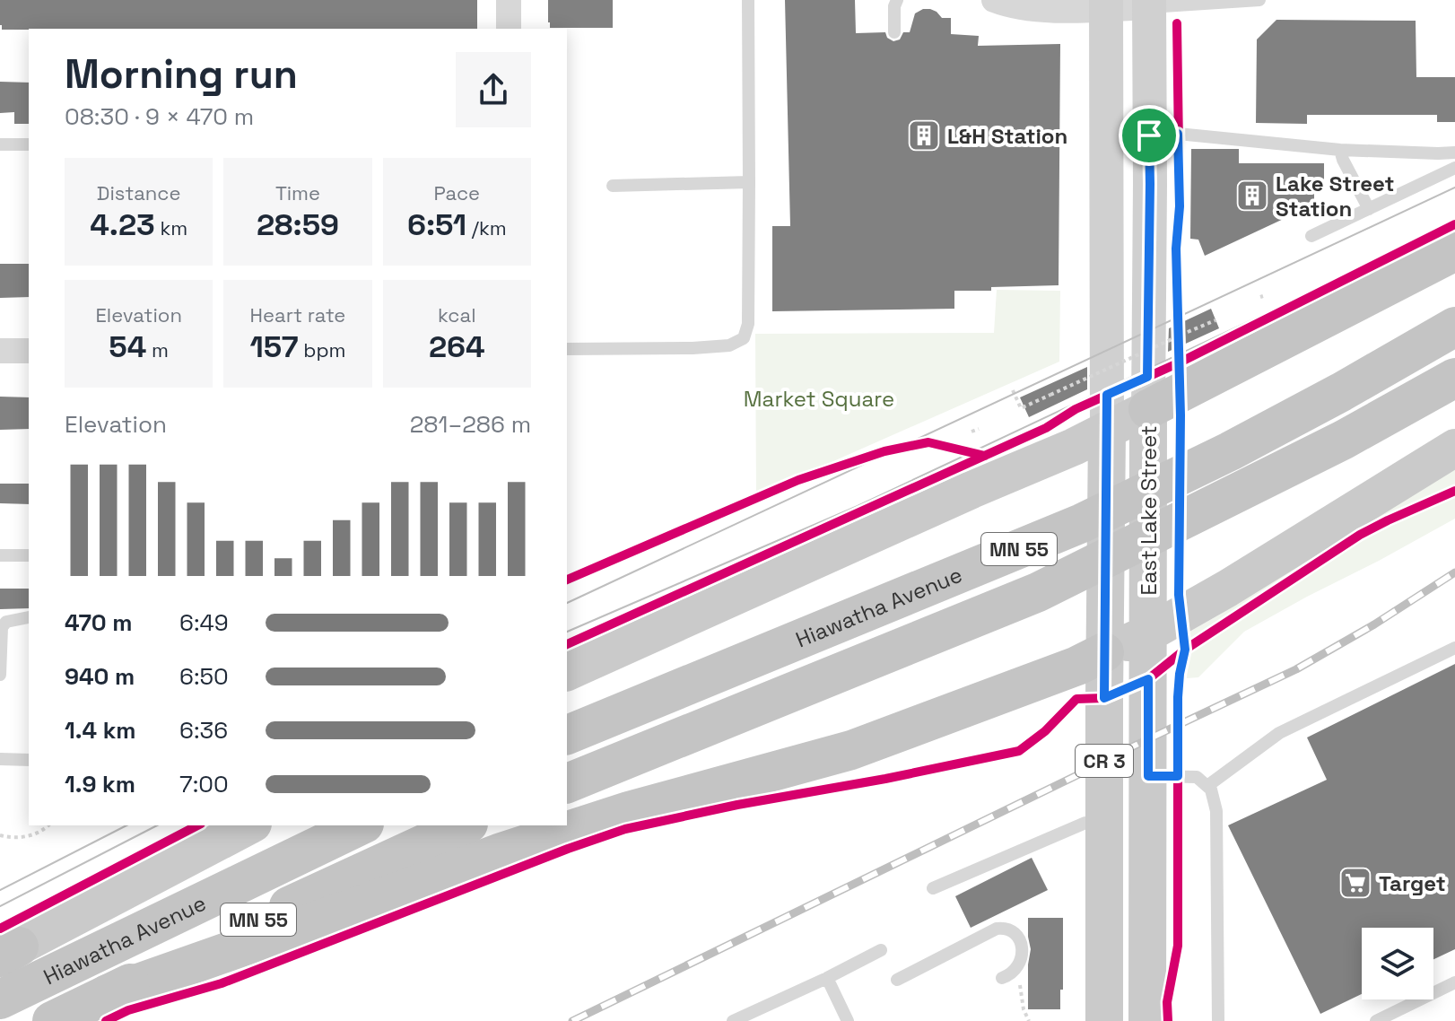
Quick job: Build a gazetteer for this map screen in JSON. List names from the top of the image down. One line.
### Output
{"streets":{"highway":["MN 55","Hiawatha Avenue"],"main road":["East Lake Street","CR 3"]},"parks":["Market Square"],"places":{"building":["L&H Station","Lake Street Station"],"supermarket":["Target"]},"page":{"heading":["Morning run","08:30 · 9 × 470 m"],"stats":[["Distance","4.23 km"],["Time","28:59"],["Pace","6:51 /km"],["Elevation","54 m"],["Heart rate","157 bpm"],["kcal","264"]],"chart":["Elevation","281–286 m"],"list":[{"name":"470 m","note":"6:49"},{"name":"940 m","note":"6:50"},{"name":"1.4 km","note":"6:36"},{"name":"1.9 km","note":"7:00"}]}}
